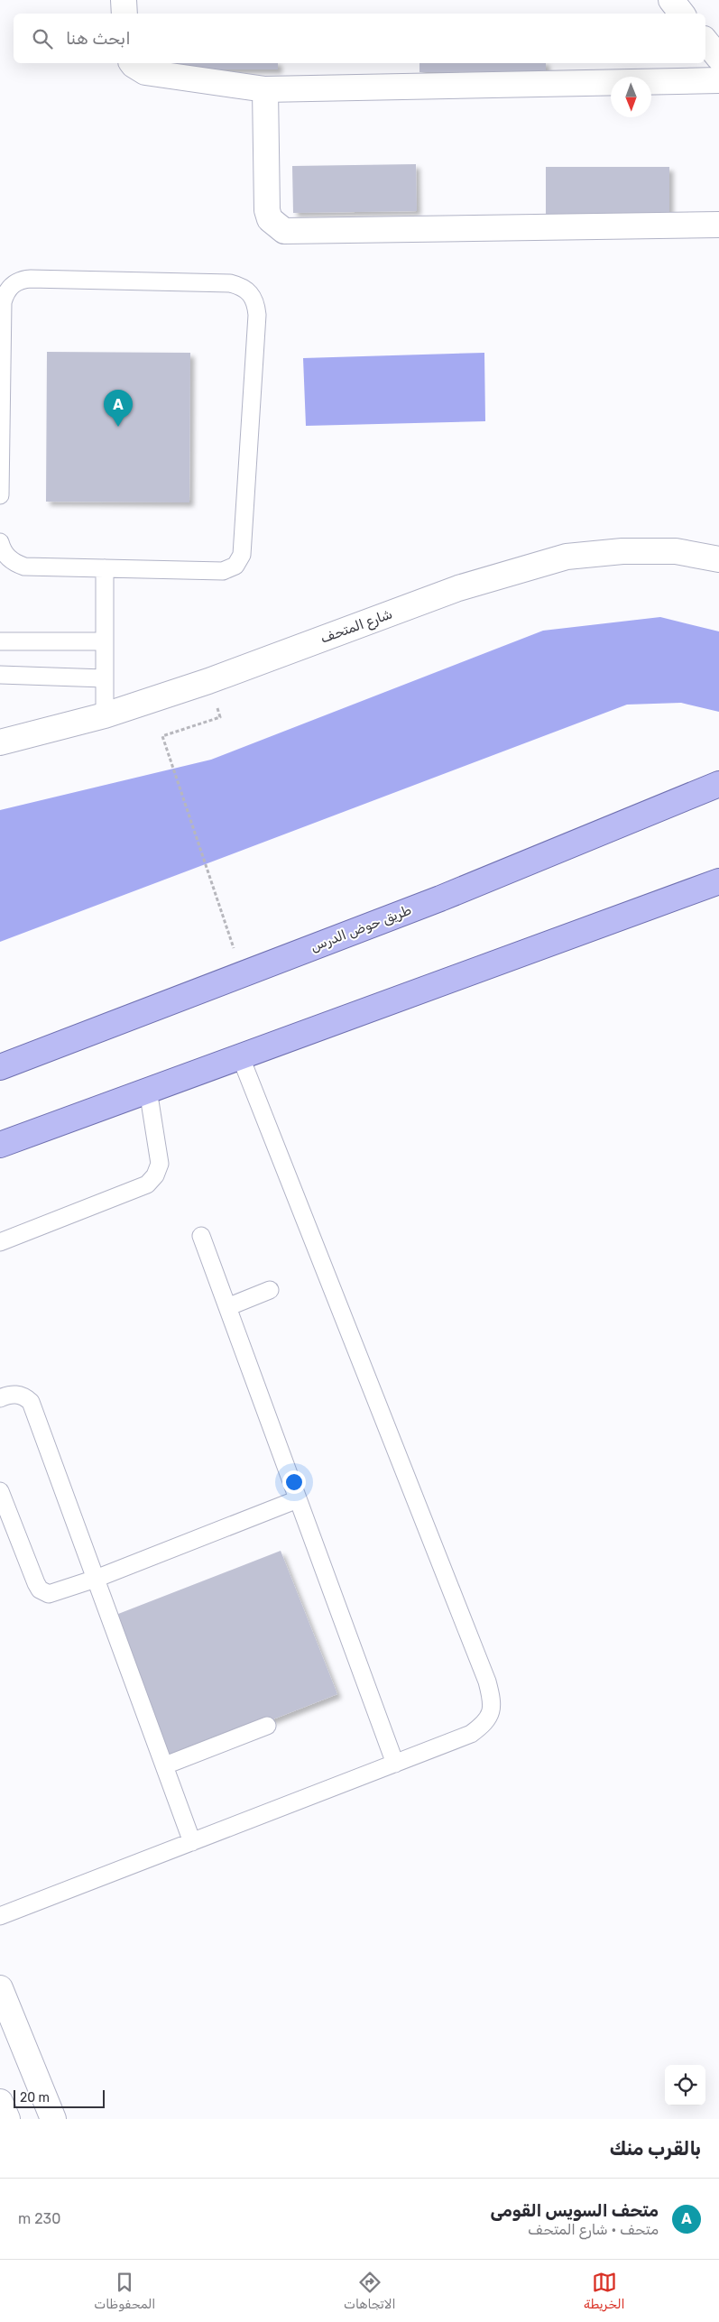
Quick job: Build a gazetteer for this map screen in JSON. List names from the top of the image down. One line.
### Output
{"streets":{"main road":["طريق حوض الدرس"],"street":["شارع المتحف"]},"scale_bar":"20 m","north":"bottom","page":{"search":"ابحث هنا","pins":"A","scale":"20 m","heading":"بالقرب منك","list":[{"mark":"A","name":"متحف السويس القومى","note":"متحف · شارع المتحف","value":"230 m"}],"nav":["الخريطة","الاتجاهات","المحفوظات"]}}
